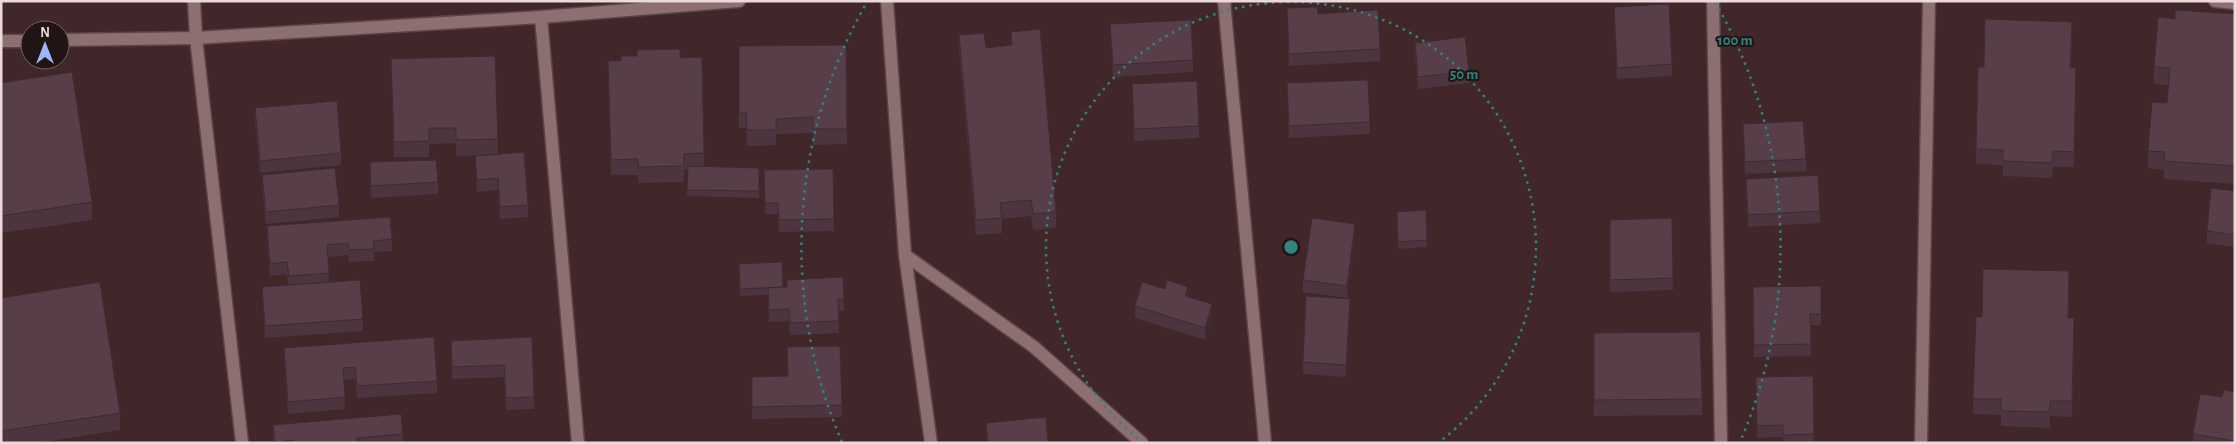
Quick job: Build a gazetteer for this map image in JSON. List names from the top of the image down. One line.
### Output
{"north":"top","rings":["100 m","50 m"]}
